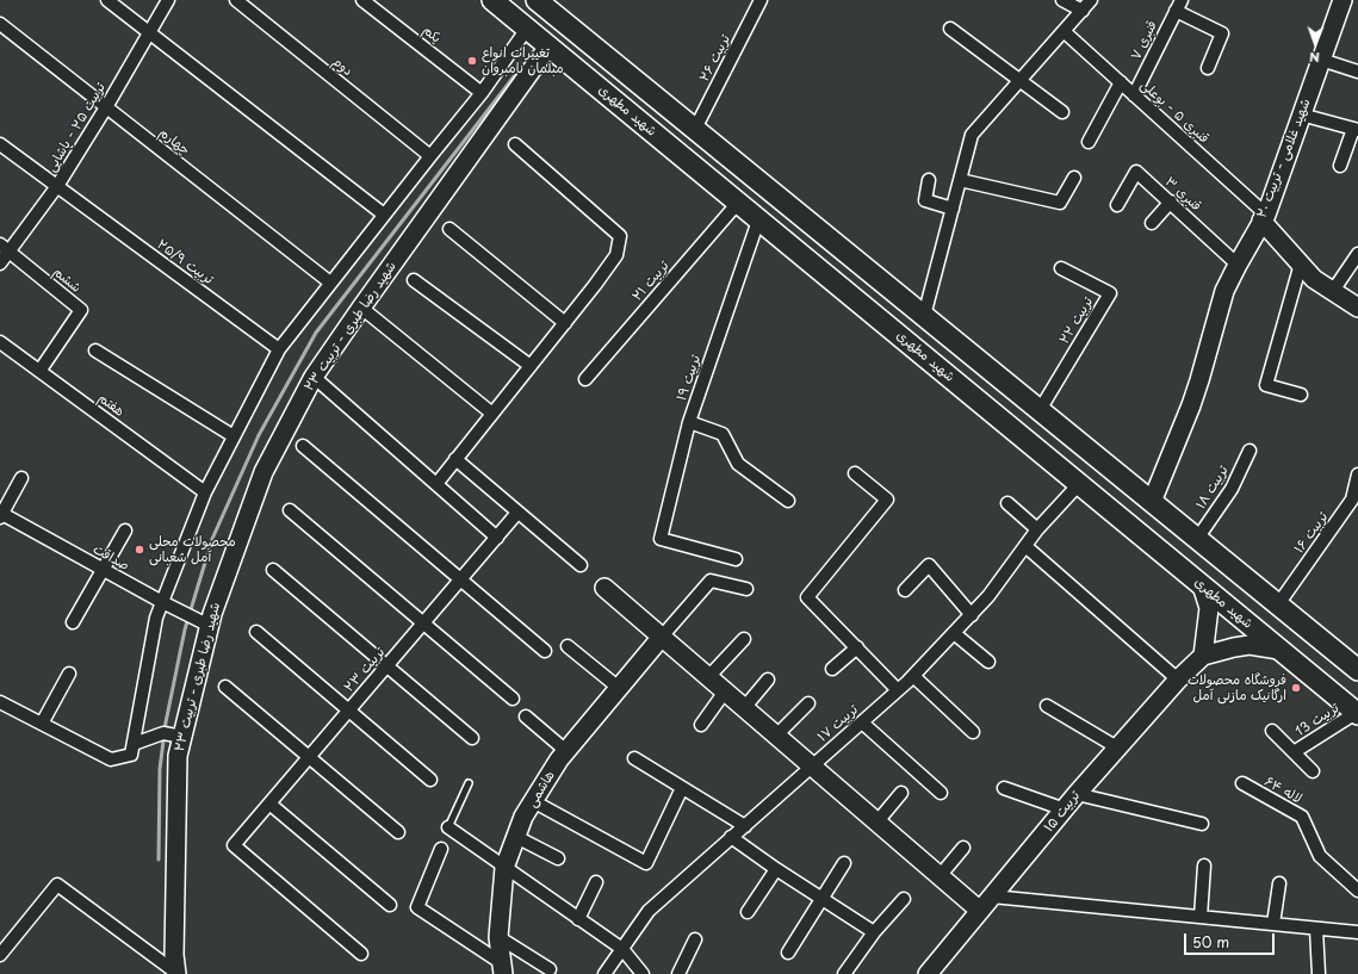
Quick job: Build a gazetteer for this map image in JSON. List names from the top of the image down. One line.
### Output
{"streets":{"main road":["شهید مطهری"],"street":["یکم","قنبری ۷","تربیت ۲۶","دوم","قنبری ۵ - بوعلی","تربیت ۲۵ - پاشایی","چهارم","شهید غلامی - تربیت ۲۰","قنبری ۳","تربیت ۲۵/۹","ششم","تربیت ۲۱","تربیت ۲۲","شهید رضا طبری - تربیت ۲۳","تربیت ۱۹","هفتم","تربیت ۱۸","تربیت ۱۶","صداقت","تربیت ۲۳","تربیت 13","تربیت ۱۷","هاشمی","لاله ۶۴","تربیت ۱۵"]},"crossings":[["قنبری ۷","قنبری ۵ - بوعلی"],["شهید مطهری","تربیت ۲۱"],["شهید مطهری","شهید رضا طبری - تربیت ۲۳"],["شهید مطهری","تربیت ۱۹"],["شهید مطهری","تربیت 13"],["شهید مطهری","تربیت ۱۷"],["شهید مطهری","تربیت ۱۵"],["قنبری ۵ - بوعلی","شهید غلامی - تربیت ۲۰"],["تربیت ۲۵ - پاشایی","چهارم"],["تربیت ۲۵ - پاشایی","تربیت ۲۵/۹"],["تربیت ۲۵ - پاشایی","ششم"],["شهید غلامی - تربیت ۲۰","قنبری ۳"],["ششم","هفتم"],["شهید رضا طبری - تربیت ۲۳","صداقت"]],"places":["تغییرات انواع مبلمان نامبروان","محصولات محلی آمل شعبانی","فروشگاه محصولات ارگانیک مازنی آمل"],"scale_bar":"50 m","north":"bottom"}
